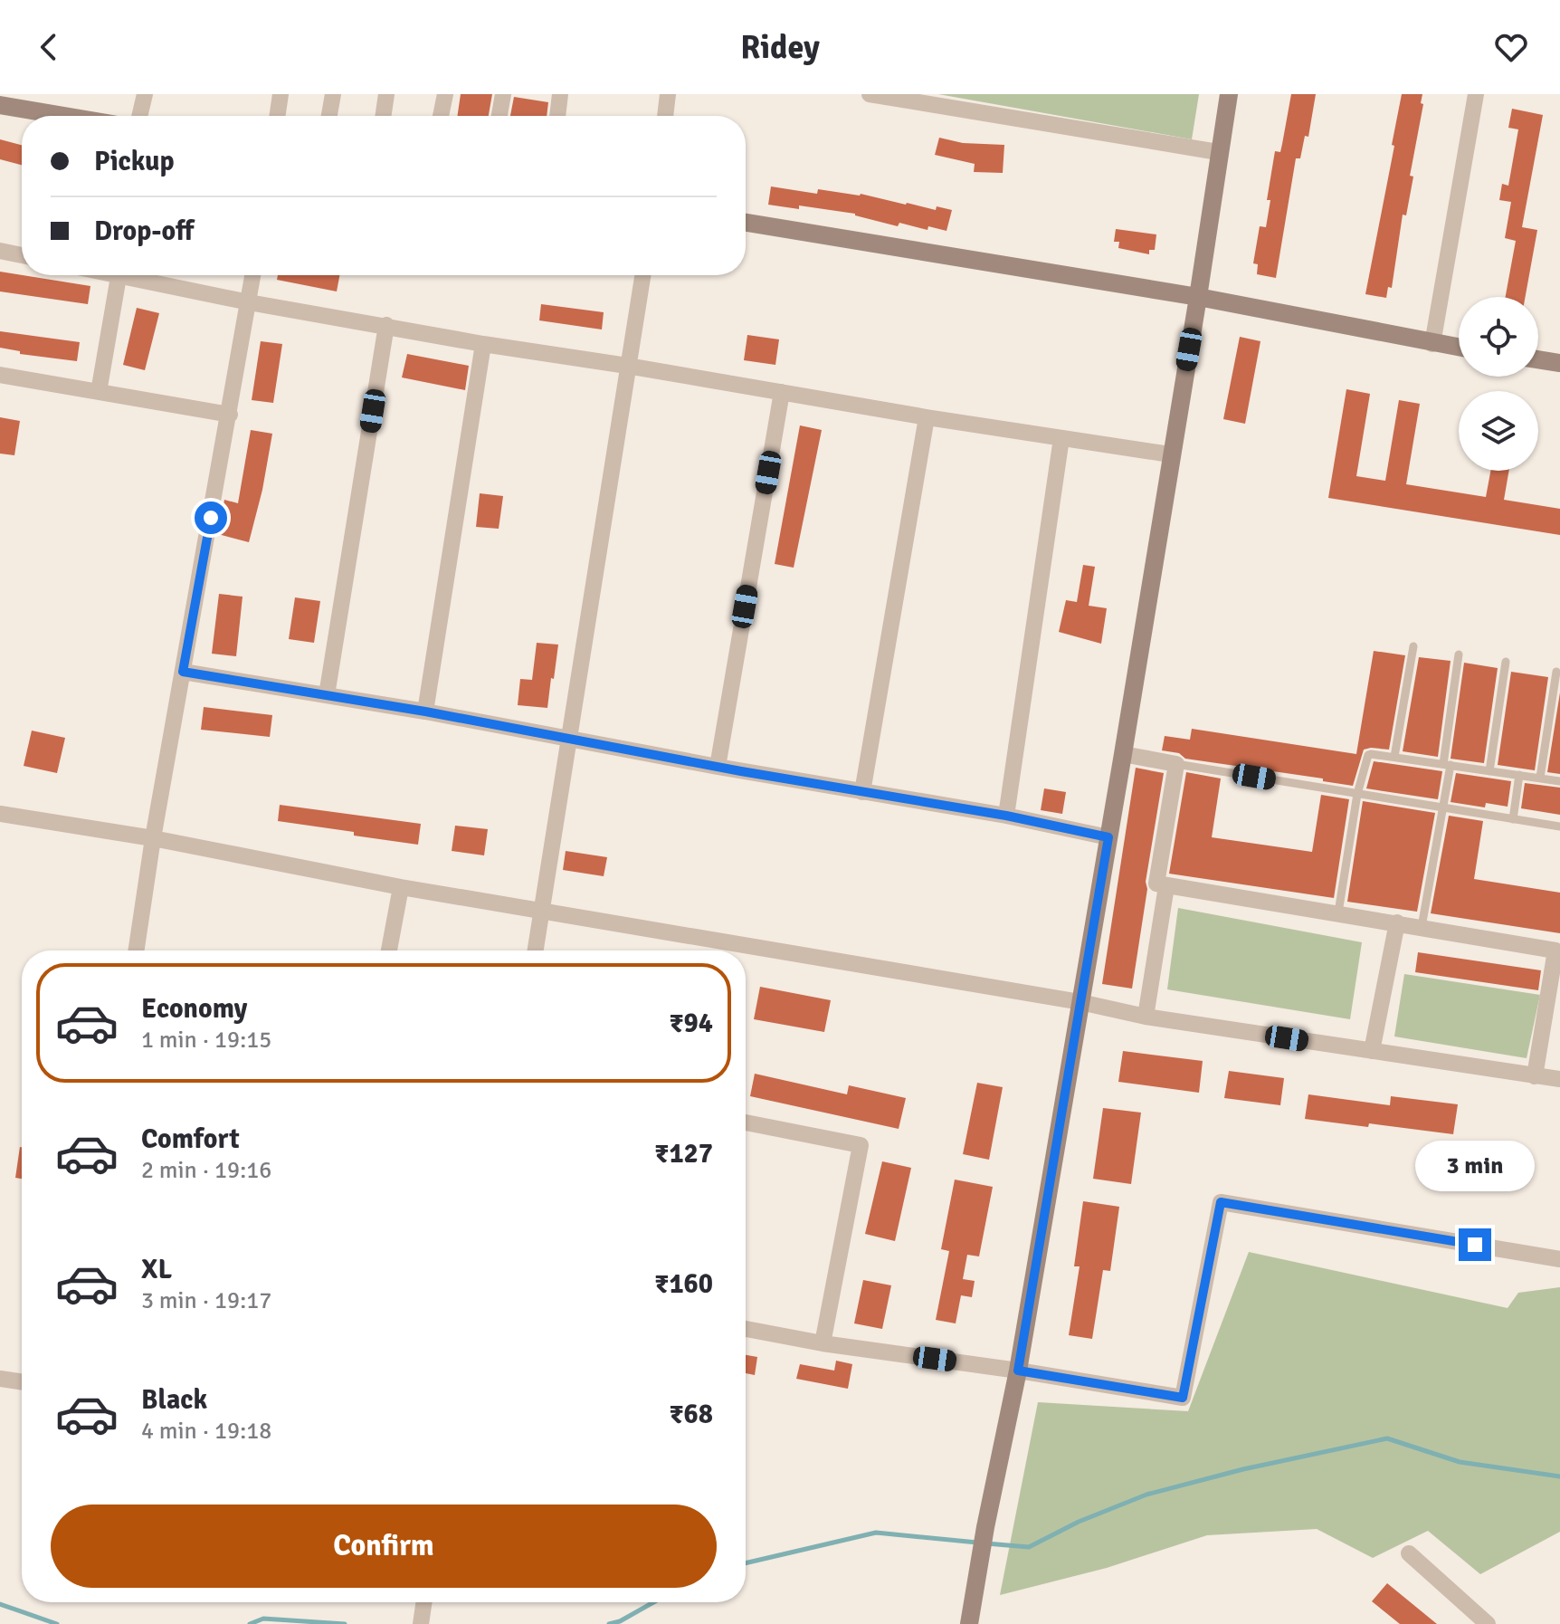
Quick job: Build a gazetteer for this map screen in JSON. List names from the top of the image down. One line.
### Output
{"page":{"header":"Ridey","banner":["Pickup","Drop-off"],"list":[{"name":"Economy","note":"1 min · 19:15","value":"₹94"},{"name":"Comfort","note":"2 min · 19:16","value":"₹127"},{"name":"XL","note":"3 min · 19:17","value":"₹160"},{"name":"Black","note":"4 min · 19:18","value":"₹68"}],"bubble":"3 min","buttons":"Confirm"}}
